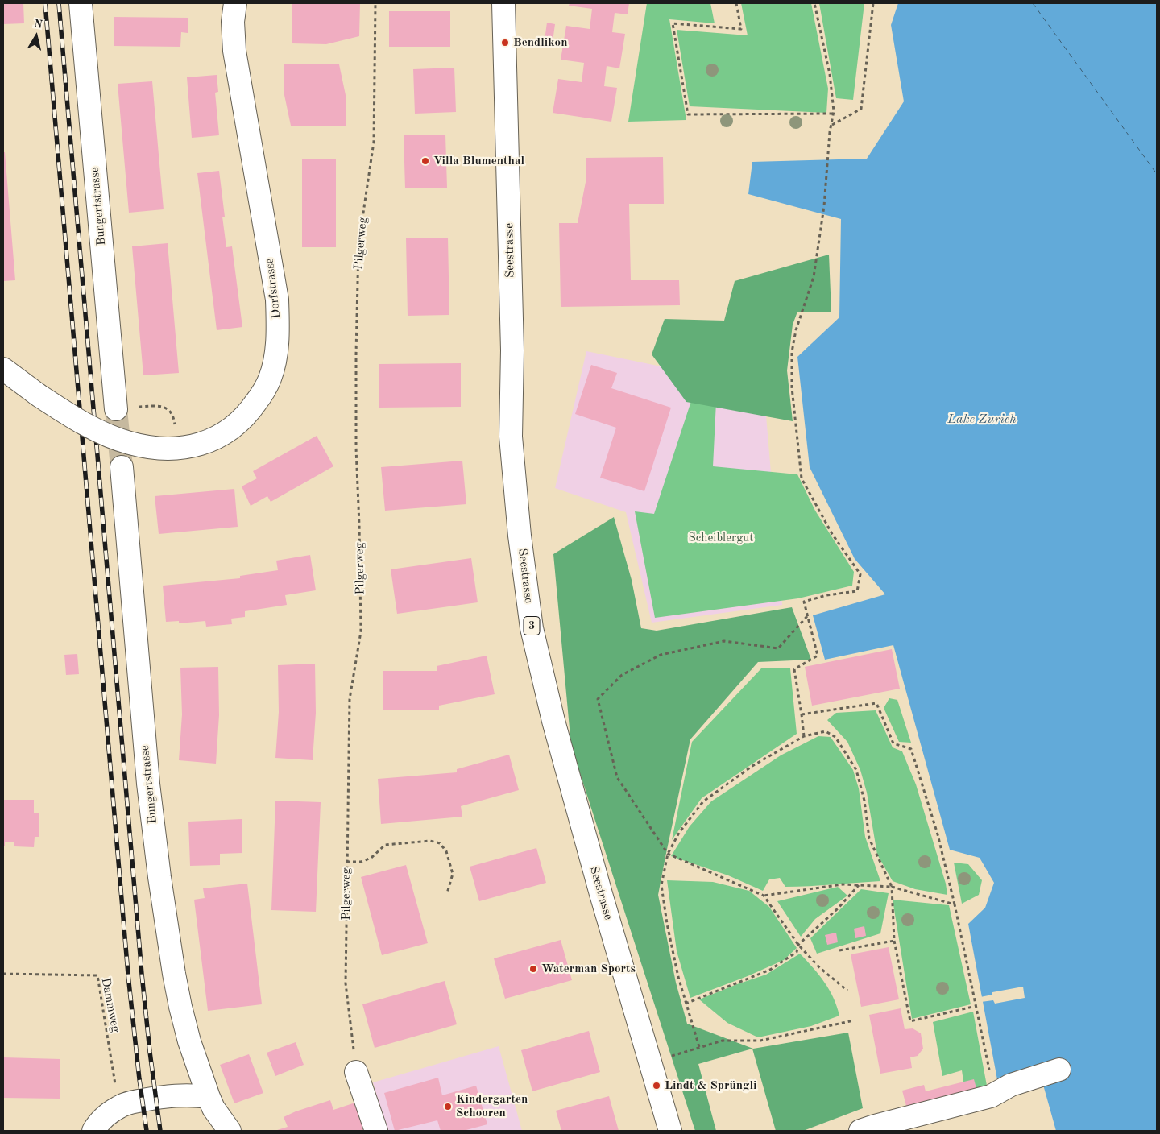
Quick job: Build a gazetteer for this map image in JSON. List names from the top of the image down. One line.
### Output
{"streets":{"street":["Bungertstrasse","Seestrasse","Dorfstrasse","3"],"path":["Pilgerweg","Dammweg"]},"water":["Lake Zurich"],"parks":["Scheiblergut"],"places":["Bendlikon","Villa Blumenthal","Waterman Sports","Lindt & Sprüngli","Kindergarten Schooren"],"north":"top"}
